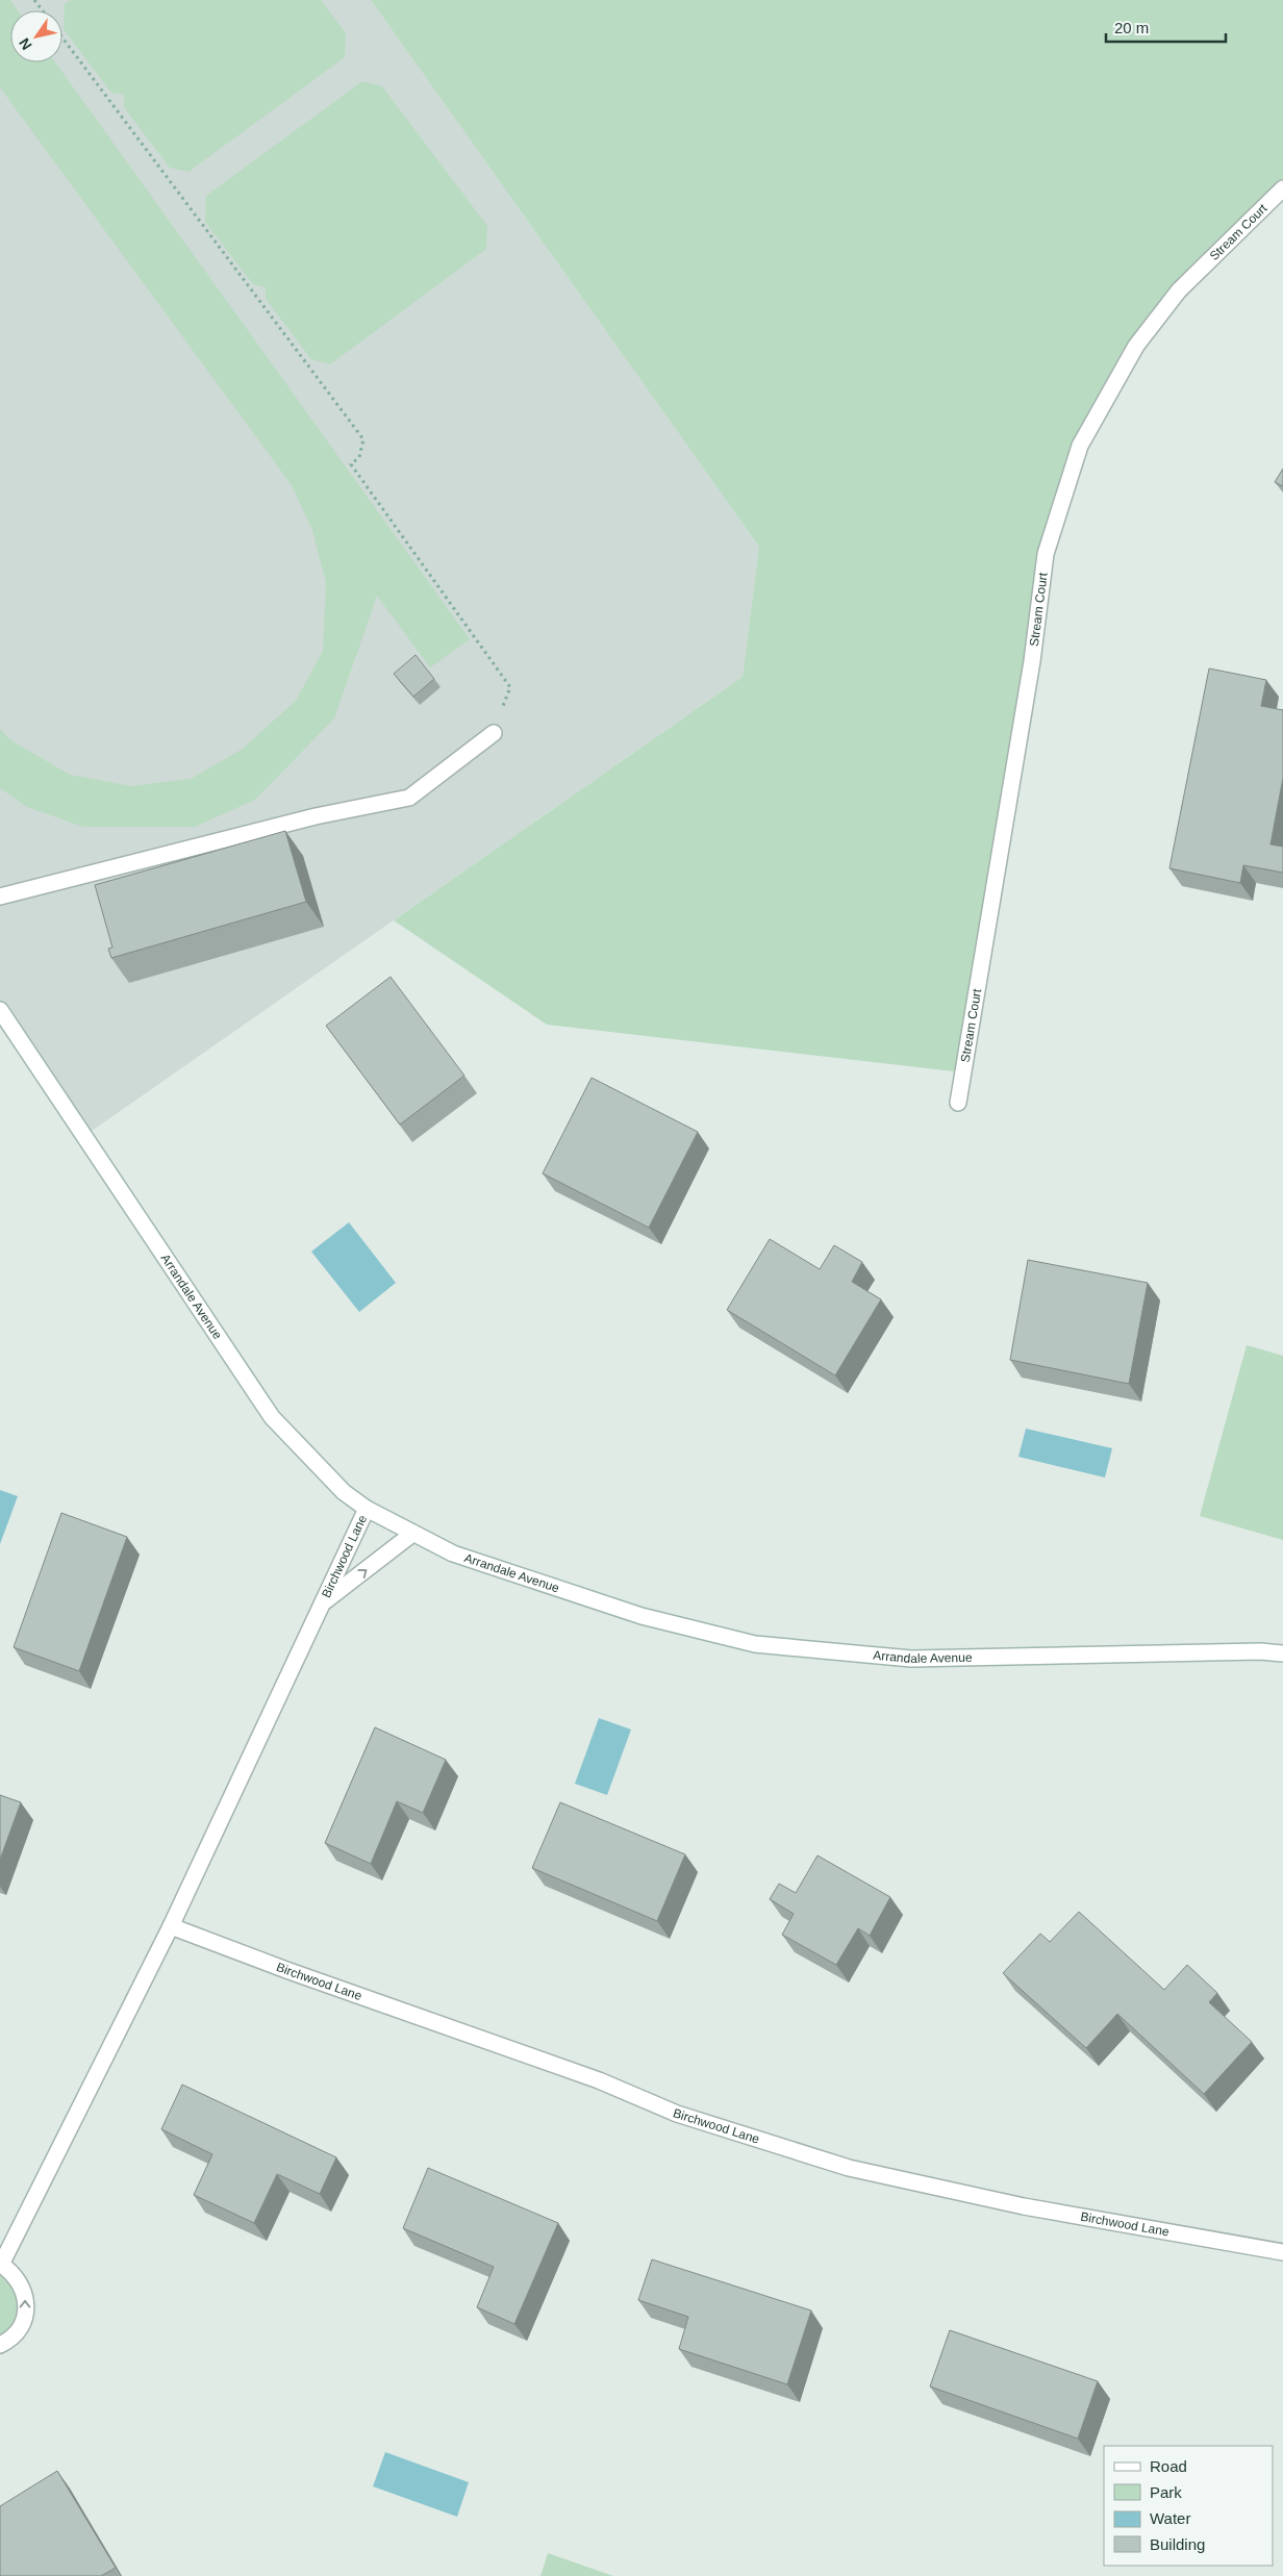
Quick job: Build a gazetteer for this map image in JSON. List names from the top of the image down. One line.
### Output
{"streets":{"street":["Stream Court","Arrandale Avenue","Birchwood Lane"]},"crossings":[["Arrandale Avenue","Birchwood Lane"]],"legend":["Road","Park","Water","Building"],"scale_bar":"20 m","north":"bottom left"}
